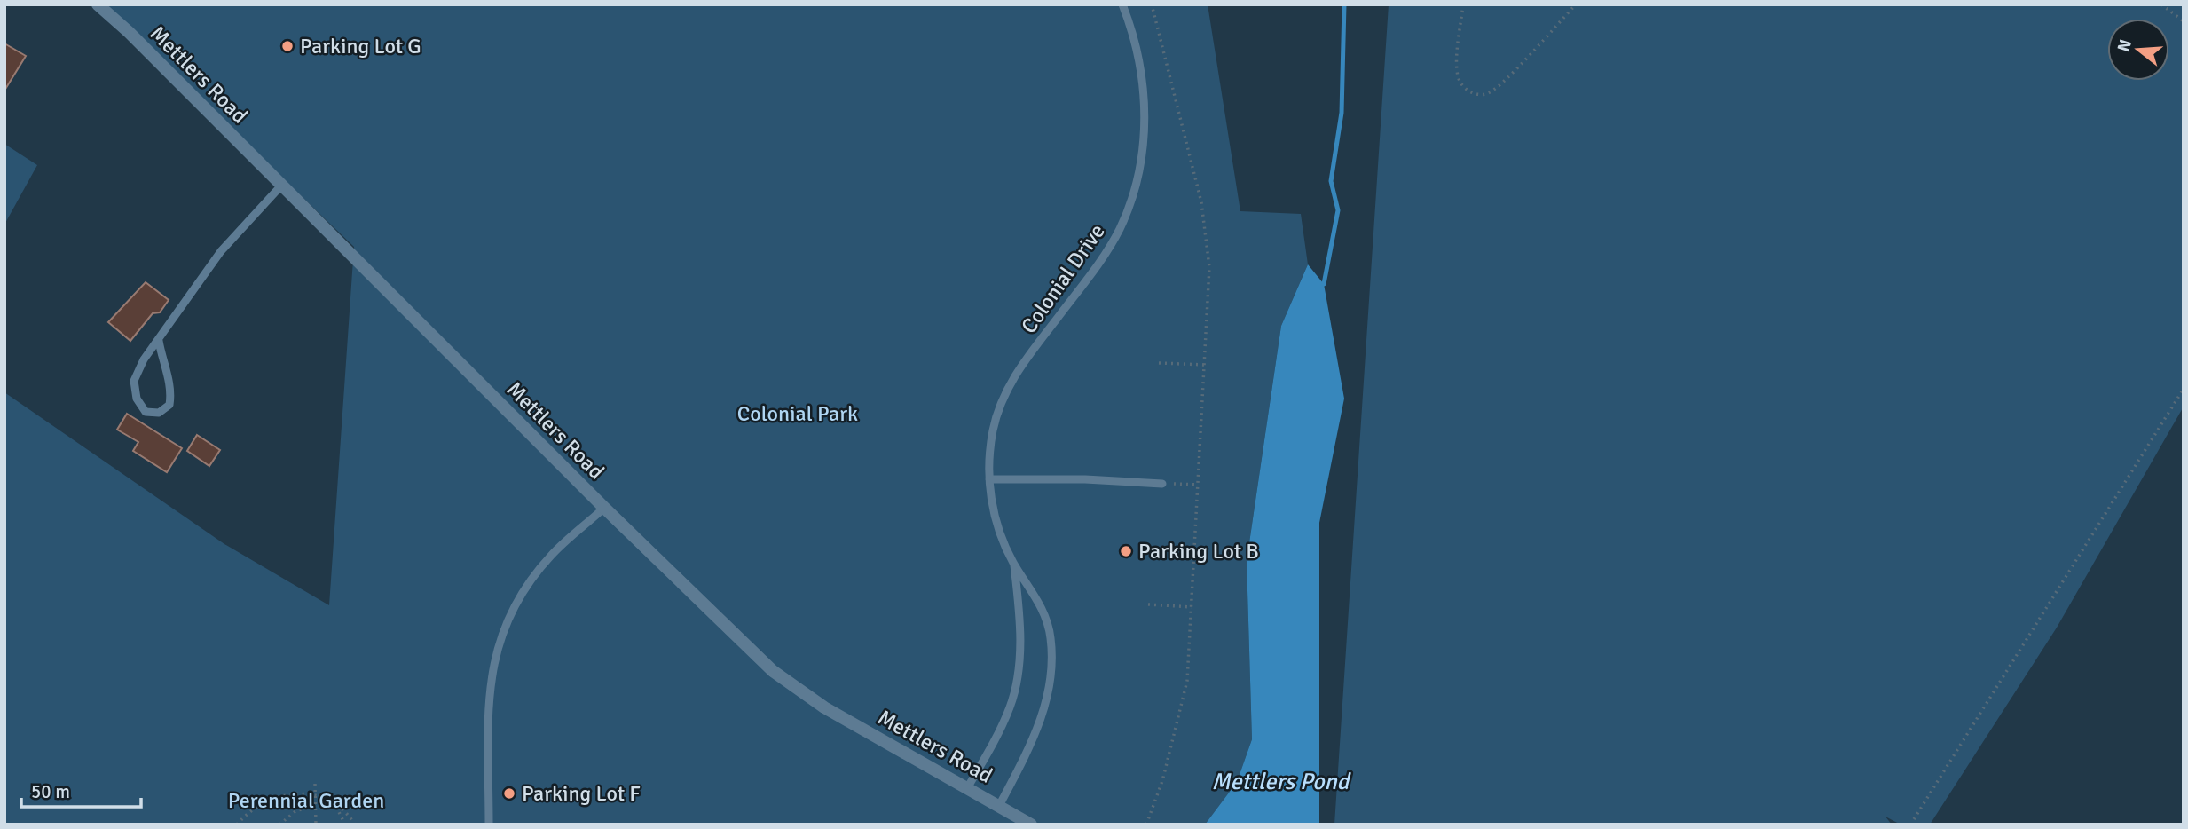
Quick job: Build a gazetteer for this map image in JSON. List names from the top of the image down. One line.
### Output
{"streets":{"street":["Mettlers Road"],"lane":["Colonial Drive"]},"crossings":[["Mettlers Road","Colonial Drive"]],"water":["Mettlers Pond"],"parks":["Colonial Park","Perennial Garden"],"places":["Parking Lot G","Parking Lot B","Parking Lot F"],"scale_bar":"50 m","north":"left"}
